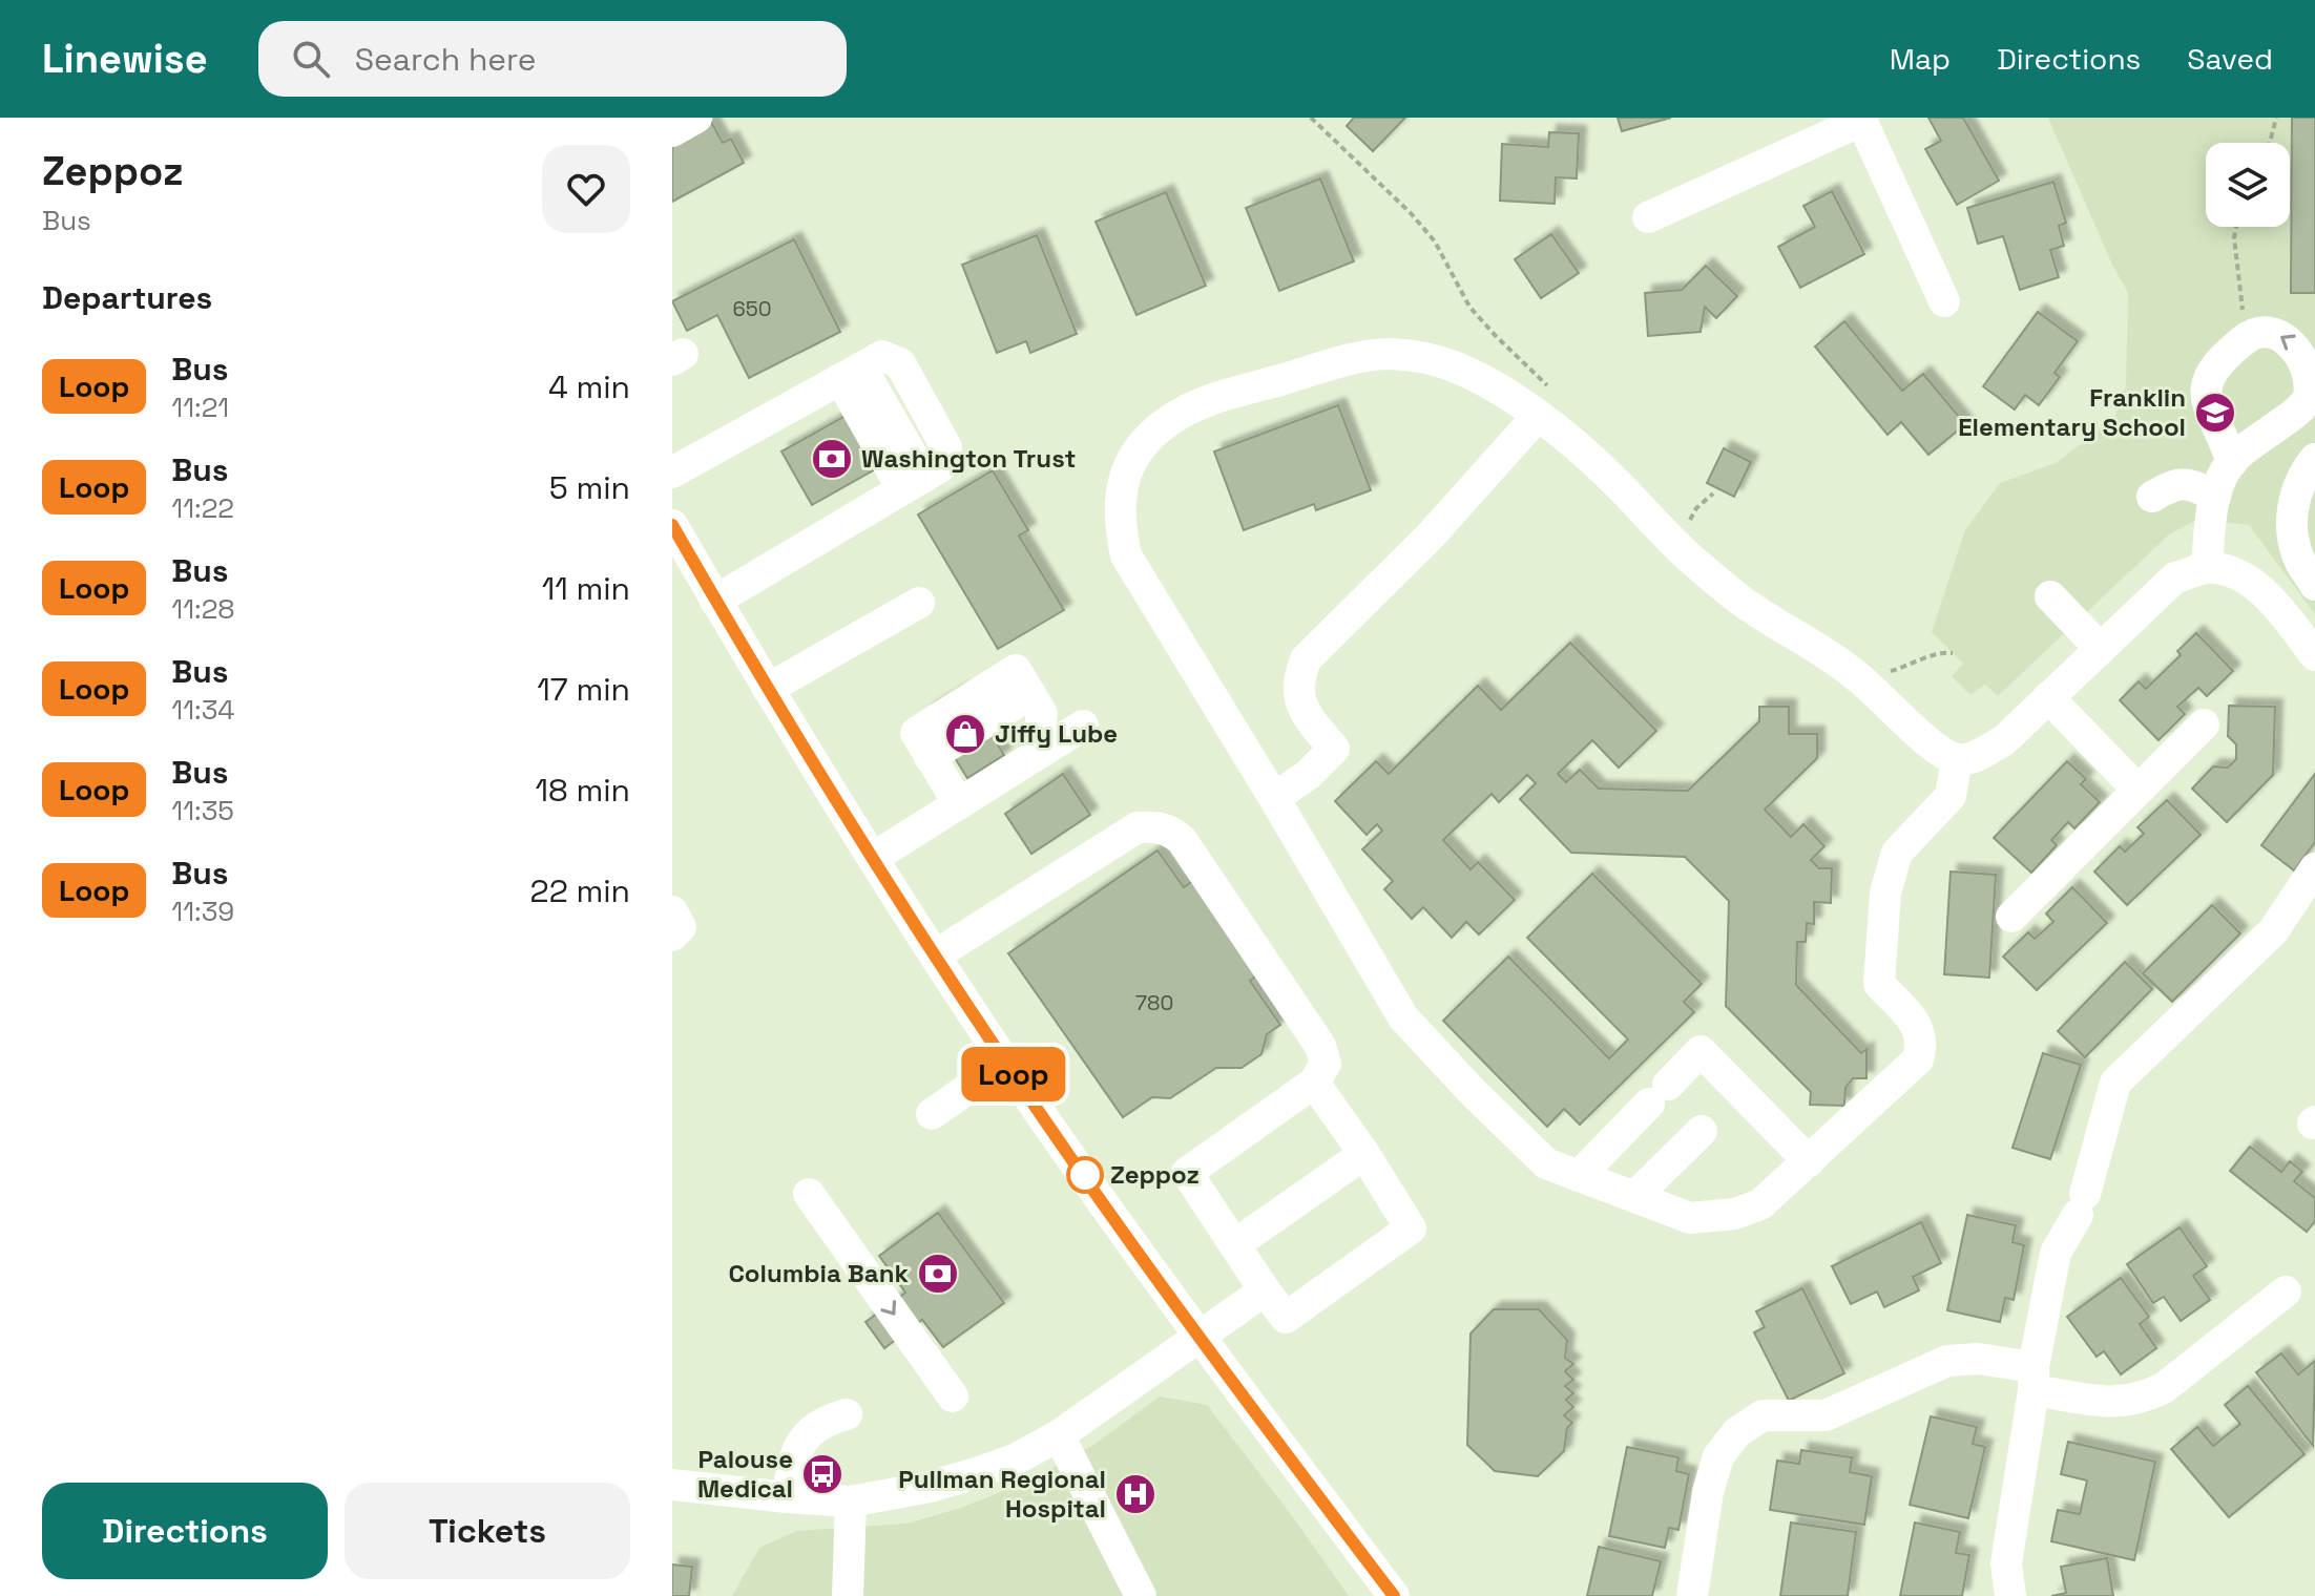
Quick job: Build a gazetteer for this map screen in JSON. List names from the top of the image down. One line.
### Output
{"places":{"school or university":["Franklin Elementary School"],"bank":["Washington Trust","Columbia Bank"],"shop":["Jiffy Lube"],"other":["Zeppoz"],"bus stop":["Palouse Medical"],"hospital":["Pullman Regional Hospital"]},"lines":["bus line Loop"],"house_numbers":["650","780"],"page":{"header":"Linewise","search":"Search here","nav":["Map","Directions","Saved"],"heading":[["Zeppoz","Bus"],"Departures"],"on_map":"Loop","list":[{"mark":"Loop","name":"Bus","note":"11:21","value":"4 min"},{"mark":"Loop","name":"Bus","note":"11:22","value":"5 min"},{"mark":"Loop","name":"Bus","note":"11:28","value":"11 min"},{"mark":"Loop","name":"Bus","note":"11:34","value":"17 min"},{"mark":"Loop","name":"Bus","note":"11:35","value":"18 min"},{"mark":"Loop","name":"Bus","note":"11:39","value":"22 min"}],"buttons":["Directions","Tickets"]}}
